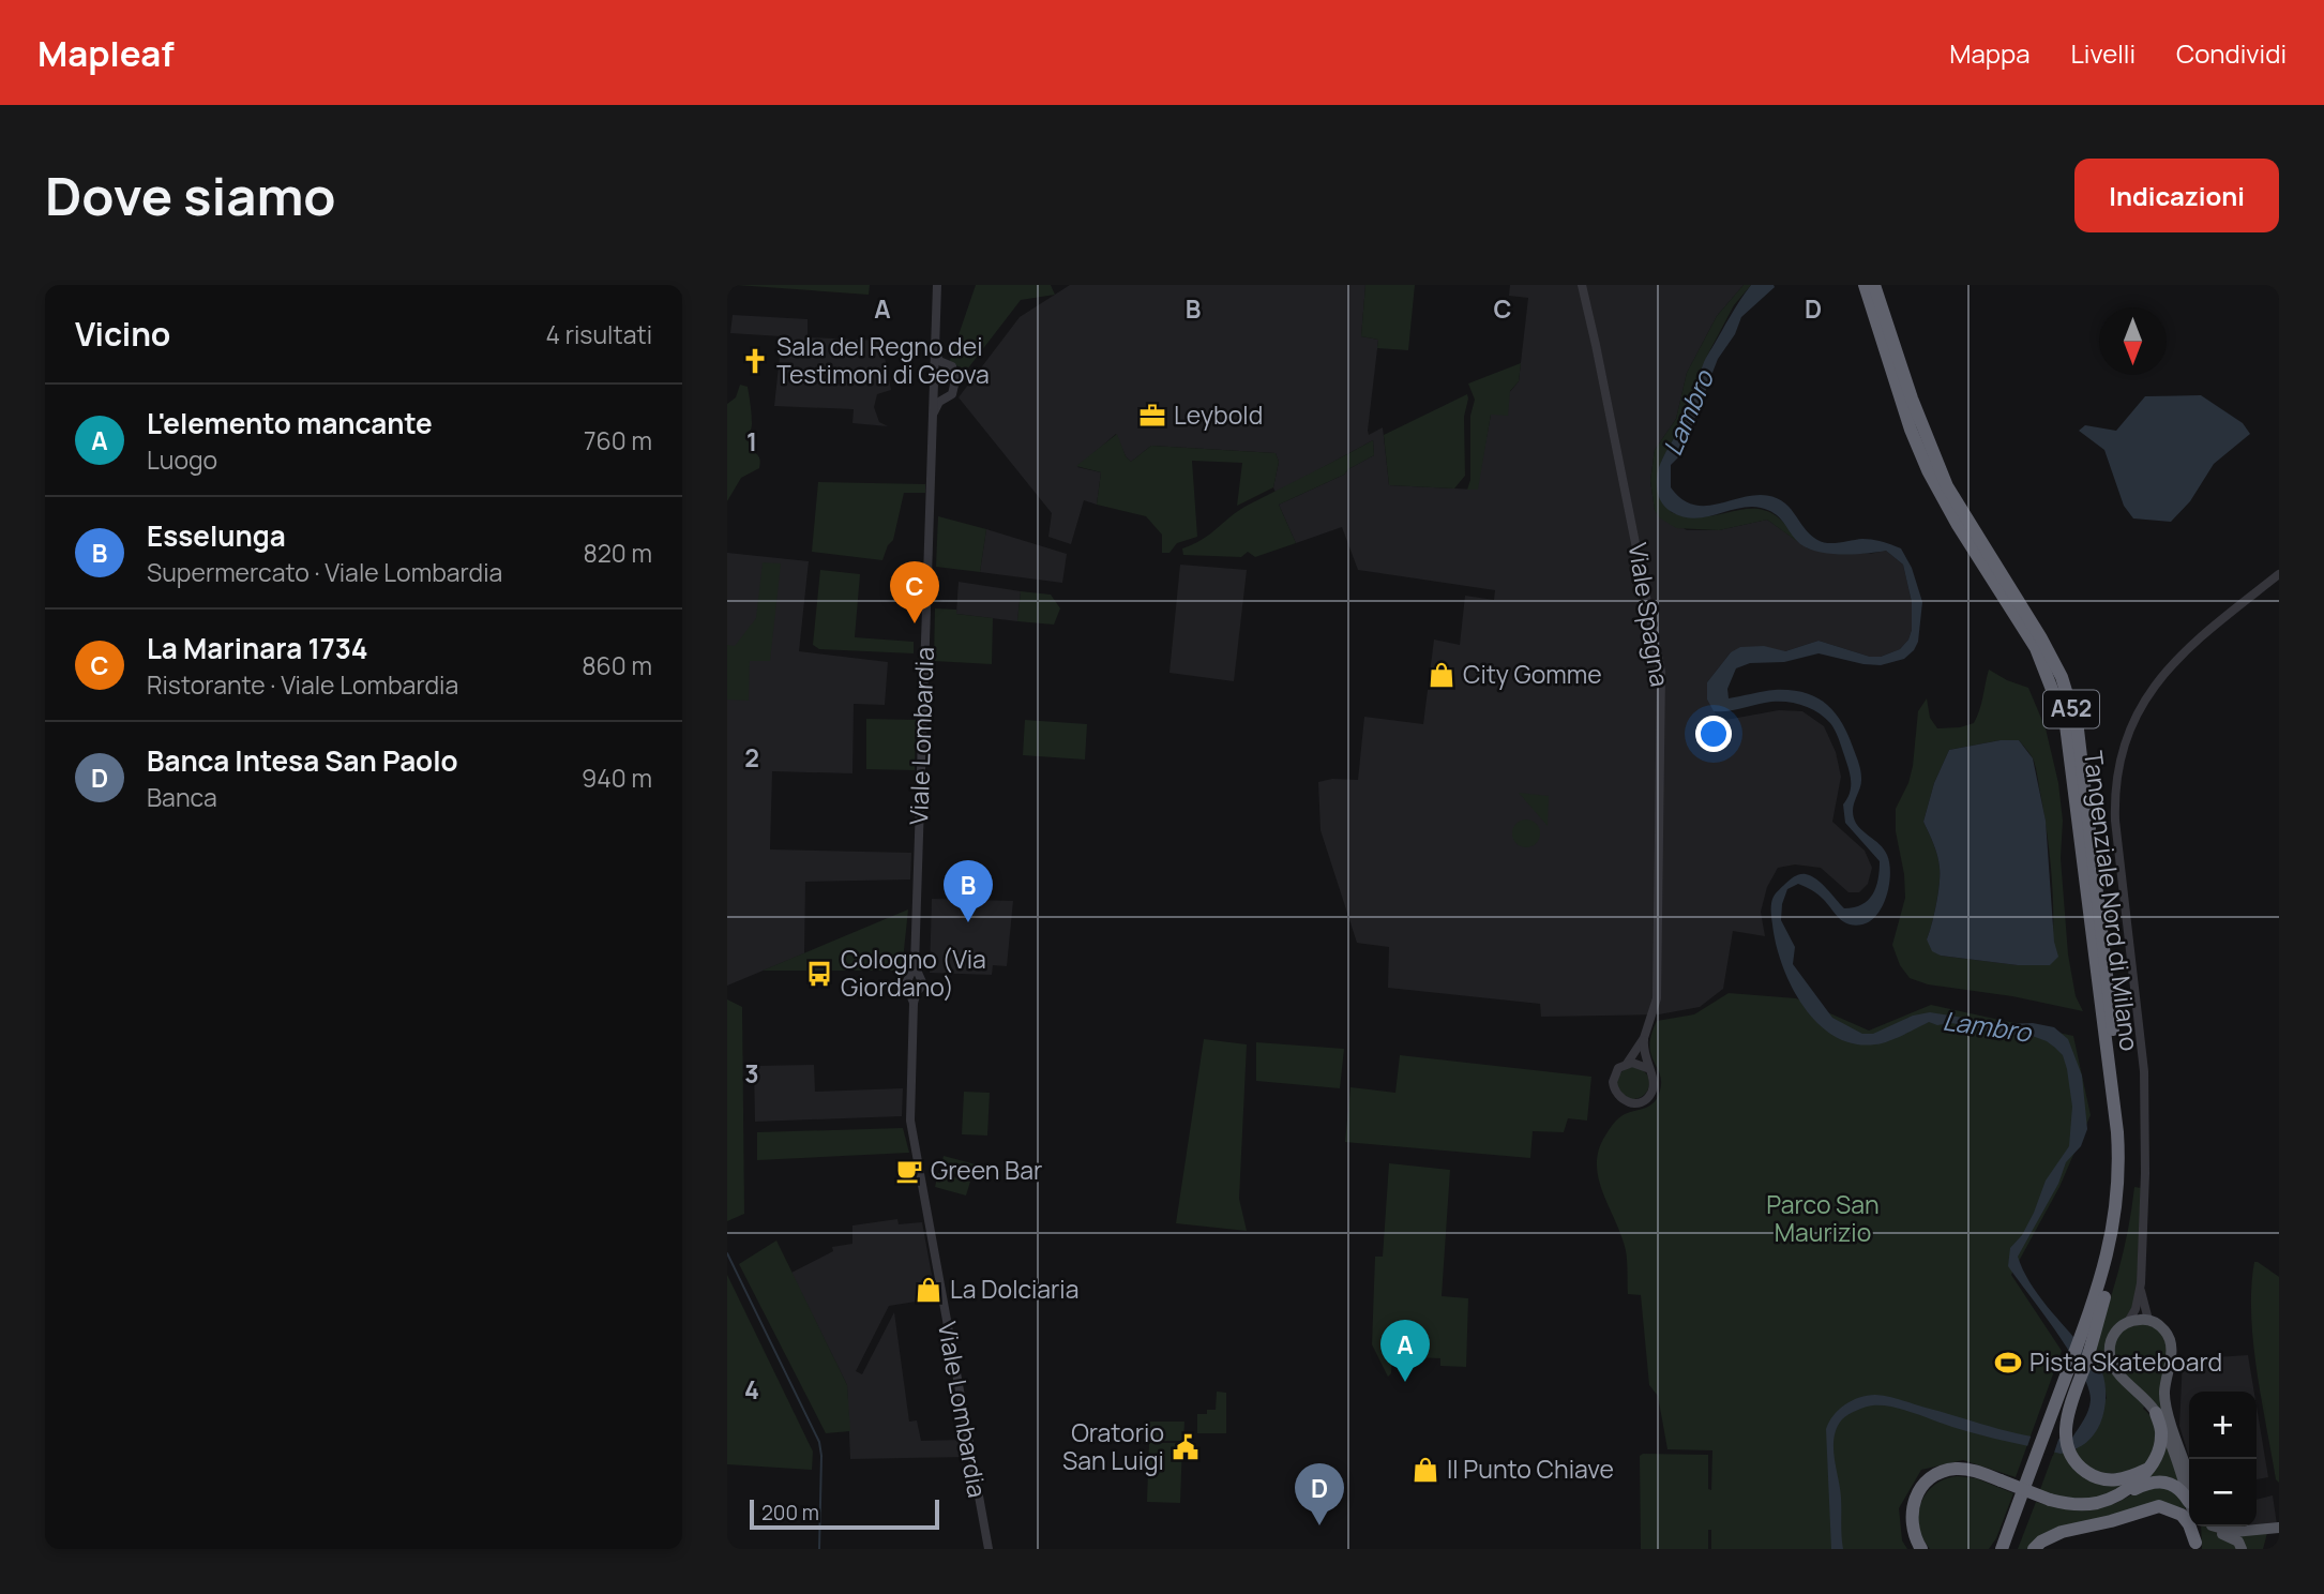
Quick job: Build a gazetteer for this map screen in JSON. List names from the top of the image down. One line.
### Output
{"streets":{"highway":["A52","Tangenziale Nord di Milano"],"street":["Viale Spagna","Viale Lombardia"]},"water":["Lambro"],"parks":["Parco San Maurizio"],"places":{"church":["Sala del Regno dei Testimoni di Geova"],"office":["Leybold"],"shop":["City Gomme","La Dolciaria","Il Punto Chiave"],"bus stop":["Cologno (Via Giordano)"],"cafe":["Green Bar"],"sports":["Pista Skateboard"],"public building":["Oratorio San Luigi"]},"scale_bar":"200 m","north":"bottom","page":{"header":"Mapleaf","nav":["Mappa","Livelli","Condividi"],"buttons":"Indicazioni","title":"Dove siamo","heading":["Vicino","4 risultati"],"list":[{"mark":"A","name":"L'elemento mancante","note":"Luogo","value":"760 m"},{"mark":"B","name":"Esselunga","note":"Supermercato · Viale Lombardia","value":"820 m"},{"mark":"C","name":"La Marinara 1734","note":"Ristorante · Viale Lombardia","value":"860 m"},{"mark":"D","name":"Banca Intesa San Paolo","note":"Banca","value":"940 m"}],"pins":["C","B","A","D"],"map_buttons":["+","−"],"scale":"200 m"},"grid":{"columns":["A","B","C","D"],"rows":["1","2","3","4"]}}
